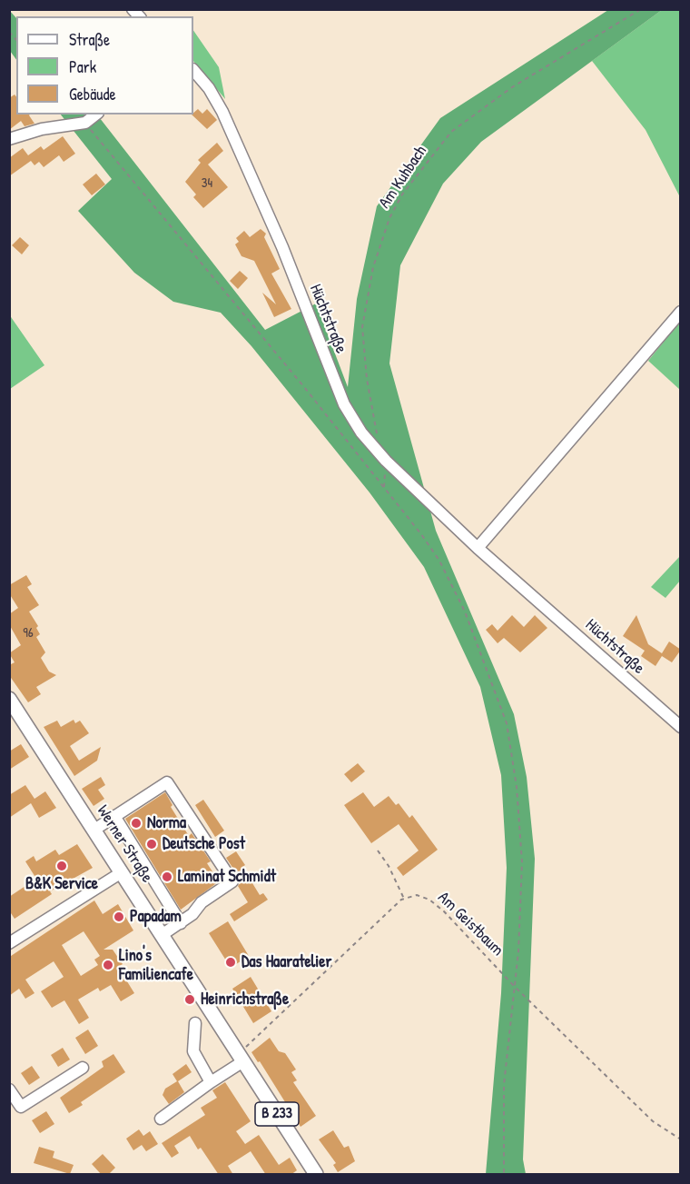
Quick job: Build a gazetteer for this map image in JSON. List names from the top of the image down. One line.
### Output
{"streets":{"main road":["Werner Straße","B 233"],"street":["Hüchtstraße"],"path":["Am Kuhbach","Am Geistbaum"]},"places":["Norma","Deutsche Post","B&K Service","Laminat Schmidt","Papadam","Das Haaratelier","Lino's Familiencafe","Heinrichstraße"],"house_numbers":["34","96"],"legend":["Straße","Park","Gebäude"]}
